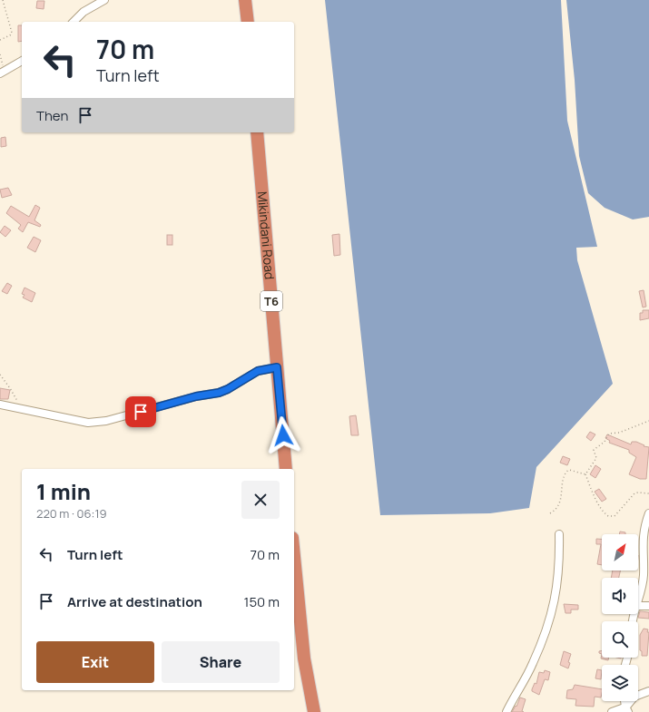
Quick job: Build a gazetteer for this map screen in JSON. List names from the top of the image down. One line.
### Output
{"streets":{"highway":["Mikindani Road","T6"]},"north":"top right","page":{"turn":["70 m","Turn left"],"then":"Then","heading":["1 min","220 m · 06:19"],"list":[{"name":"Turn left","value":"70 m"},{"name":"Arrive at destination","value":"150 m"}],"buttons":["Exit","Share"]}}
